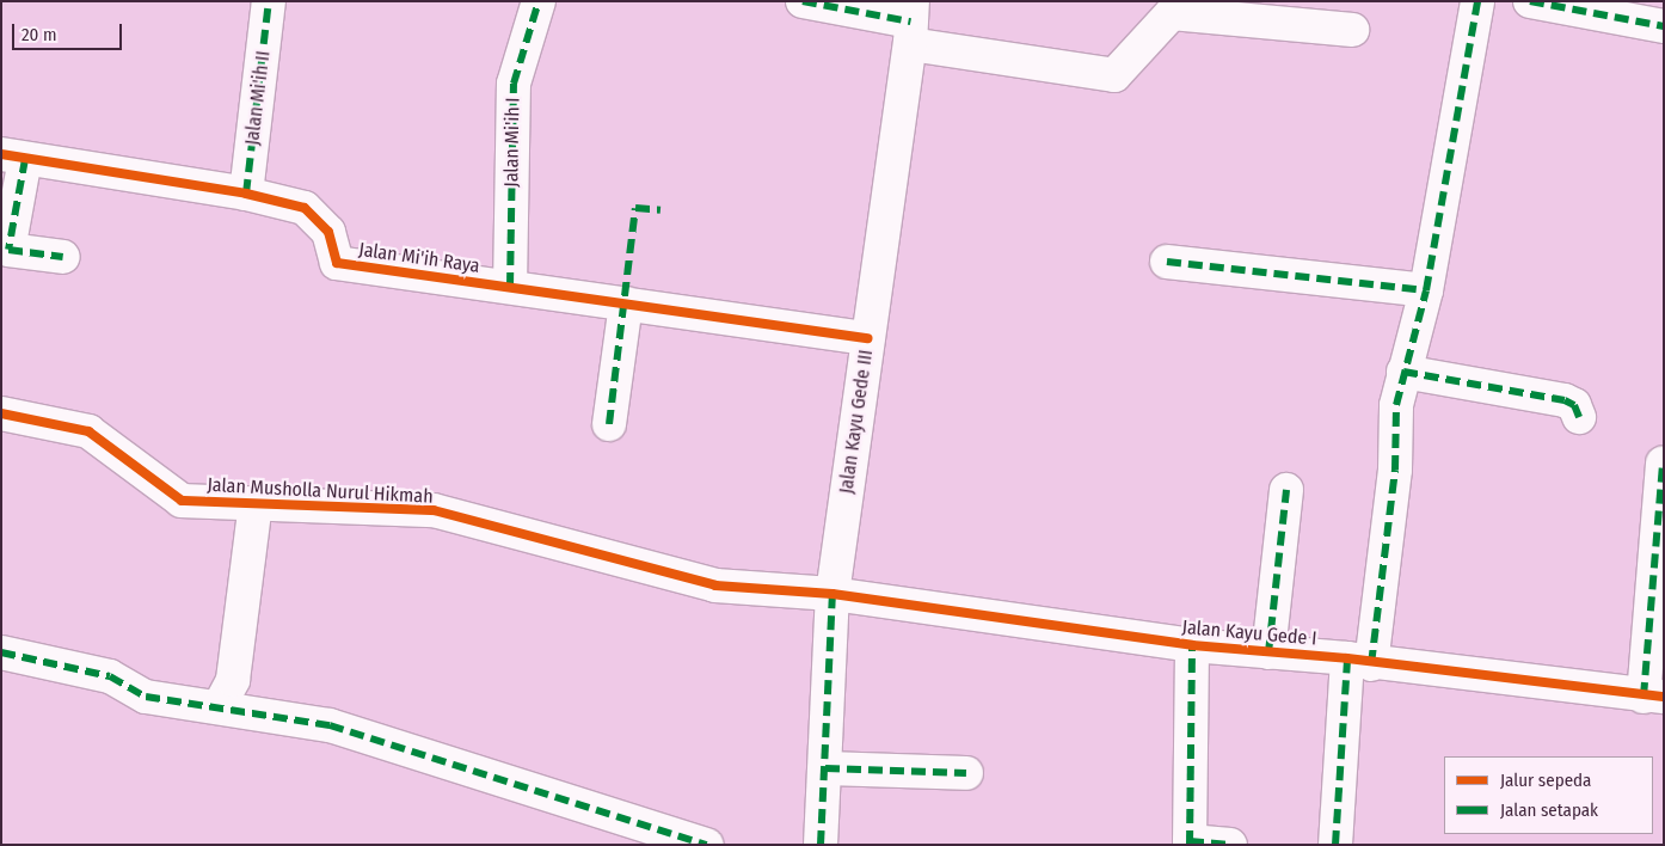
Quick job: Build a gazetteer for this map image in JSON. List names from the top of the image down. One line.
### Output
{"streets":{"street":["Jalan Mi'ih II","Jalan Mi'ih I","Jalan Mi'ih Raya","Jalan Kayu Gede III","Jalan Musholla Nurul Hikmah","Jalan Kayu Gede I"]},"crossings":[["Jalan Mi'ih II","Jalan Mi'ih Raya"],["Jalan Mi'ih I","Jalan Mi'ih Raya"],["Jalan Mi'ih Raya","Jalan Kayu Gede III"],["Jalan Kayu Gede III","Jalan Musholla Nurul Hikmah"],["Jalan Kayu Gede III","Jalan Kayu Gede I"],["Jalan Musholla Nurul Hikmah","Jalan Kayu Gede I"]],"legend":["Jalur sepeda","Jalan setapak"],"scale_bar":"20 m"}
